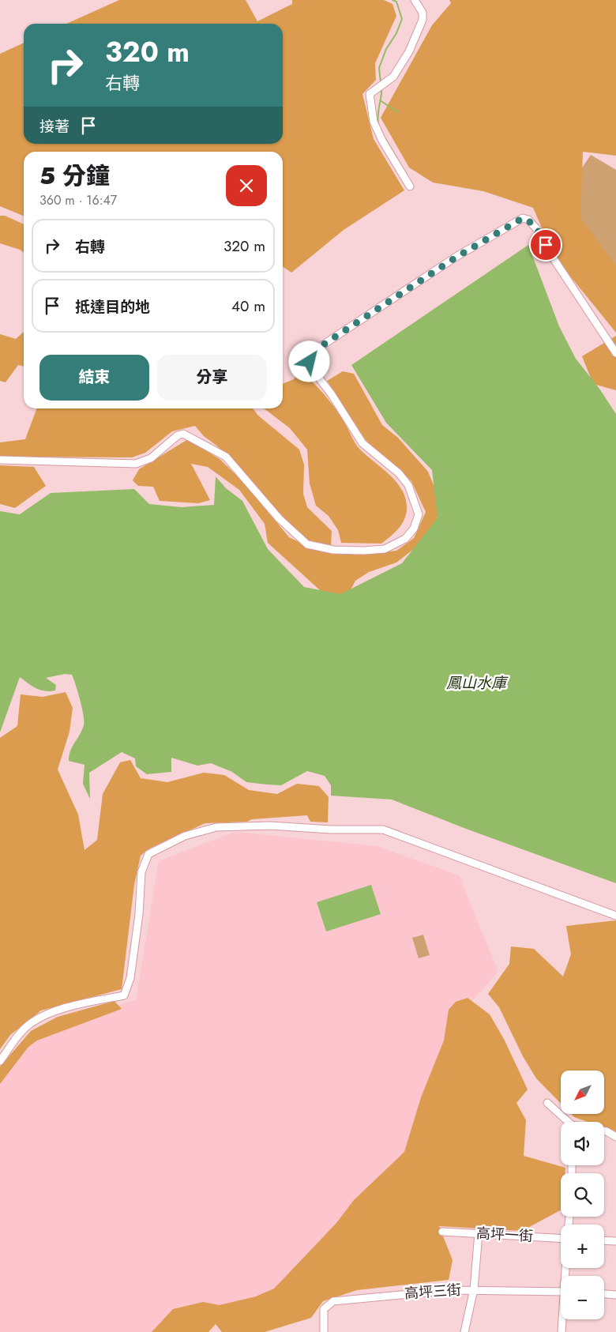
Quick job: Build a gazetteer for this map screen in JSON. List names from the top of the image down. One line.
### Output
{"streets":{"street":["高坪一街","高坪三街"]},"water":["鳳山水庫"],"north":"bottom left","page":{"turn":["320 m","右轉"],"then":"接著","heading":["5 分鐘","360 m · 16:47"],"list":[{"name":"右轉","value":"320 m"},{"name":"抵達目的地","value":"40 m"}],"buttons":["結束","分享"],"map_buttons":["+","−"]}}
